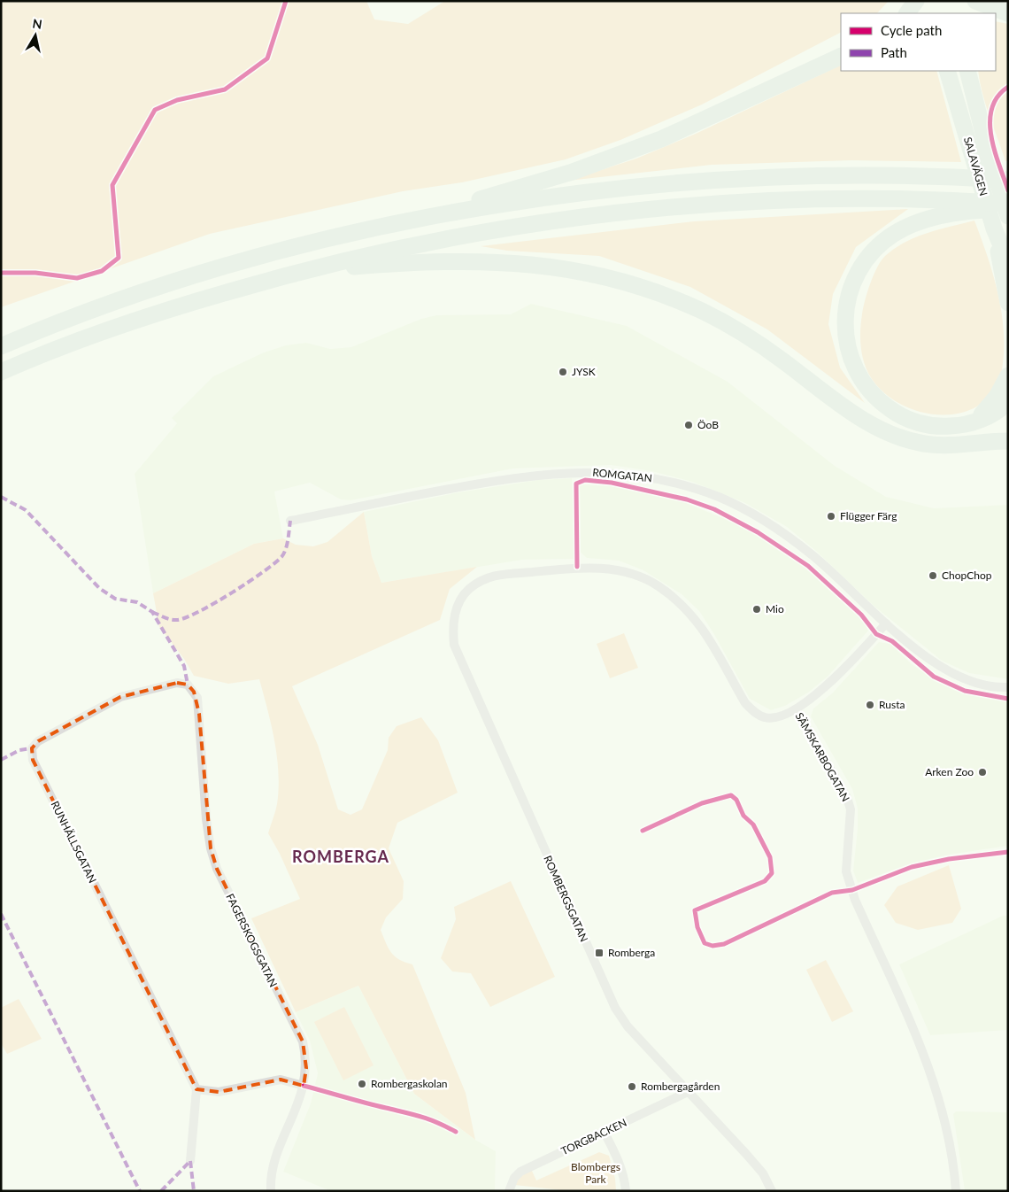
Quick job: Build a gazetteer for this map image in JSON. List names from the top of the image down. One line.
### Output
{"streets":{"highway":["SALAVÄGEN"],"street":["ROMGATAN","SÄMSKARBOGATAN","RUNHÄLLSGATAN","ROMBERGSGATAN","FAGERSKOGSGATAN","TORGBACKEN"]},"crossings":[["SÄMSKARBOGATAN","ROMBERGSGATAN"],["RUNHÄLLSGATAN","FAGERSKOGSGATAN"],["ROMBERGSGATAN","TORGBACKEN"]],"districts":["ROMBERGA"],"parks":["Blombergs Park"],"places":{"other":["JYSK","ÖoB","Flügger Färg","ChopChop","Mio","Rusta","Arken Zoo","Rombergaskolan","Rombergagården"],"transit":["Romberga"]},"legend":["Cycle path","Path"],"north":"top"}
